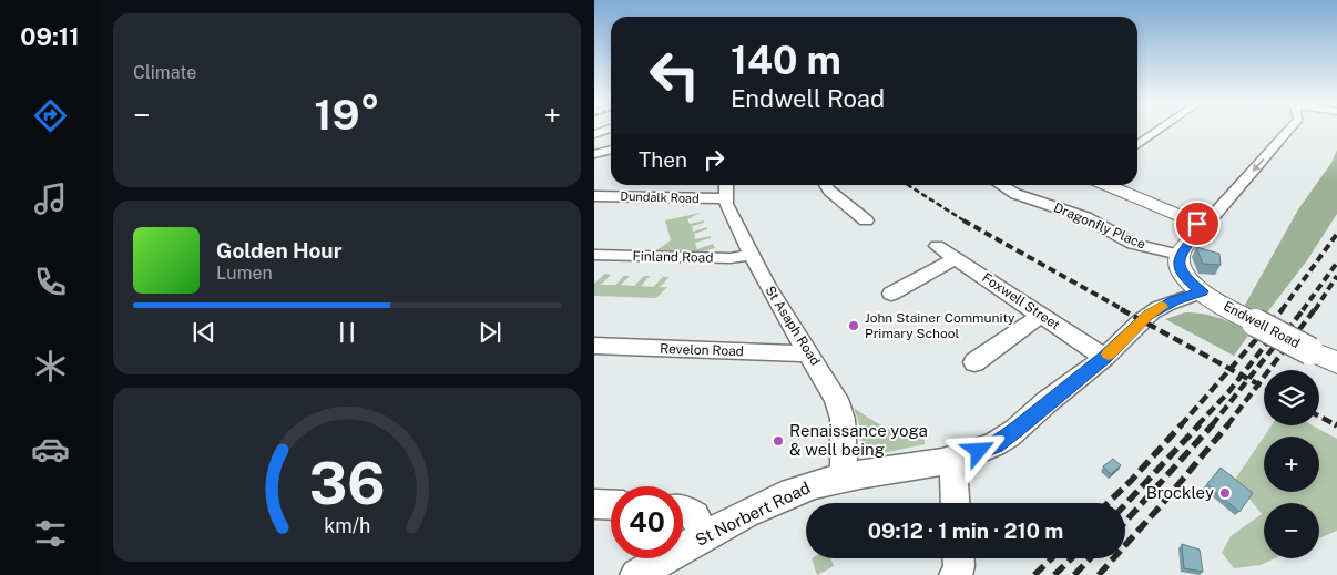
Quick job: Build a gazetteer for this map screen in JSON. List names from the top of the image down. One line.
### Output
{"streets":{"main road":["Endwell Road"],"street":["Dundalk Road","Dragonfly Place","Finland Road","Foxwell Street","St Asaph Road","Revelon Road","St Norbert Road"]},"crossings":[["Dundalk Road","St Asaph Road"],["Dragonfly Place","Endwell Road"],["Finland Road","St Asaph Road"],["Foxwell Street","St Norbert Road"],["Endwell Road","St Norbert Road"],["St Asaph Road","Revelon Road"],["St Asaph Road","St Norbert Road"]],"places":["John Stainer Community Primary School","Renaissance yoga & well being","Brockley"],"page":{"tabs":"09:11","tile":"Climate","turn":["140 m","Endwell Road"],"heat":["−","19°","+"],"then":"Then","song":["Golden Hour","Lumen"],"map_buttons":["+","−"],"limit":"40","trip":"09:12 · 1 min · 210 m","gauge":["36","km/h"]}}
